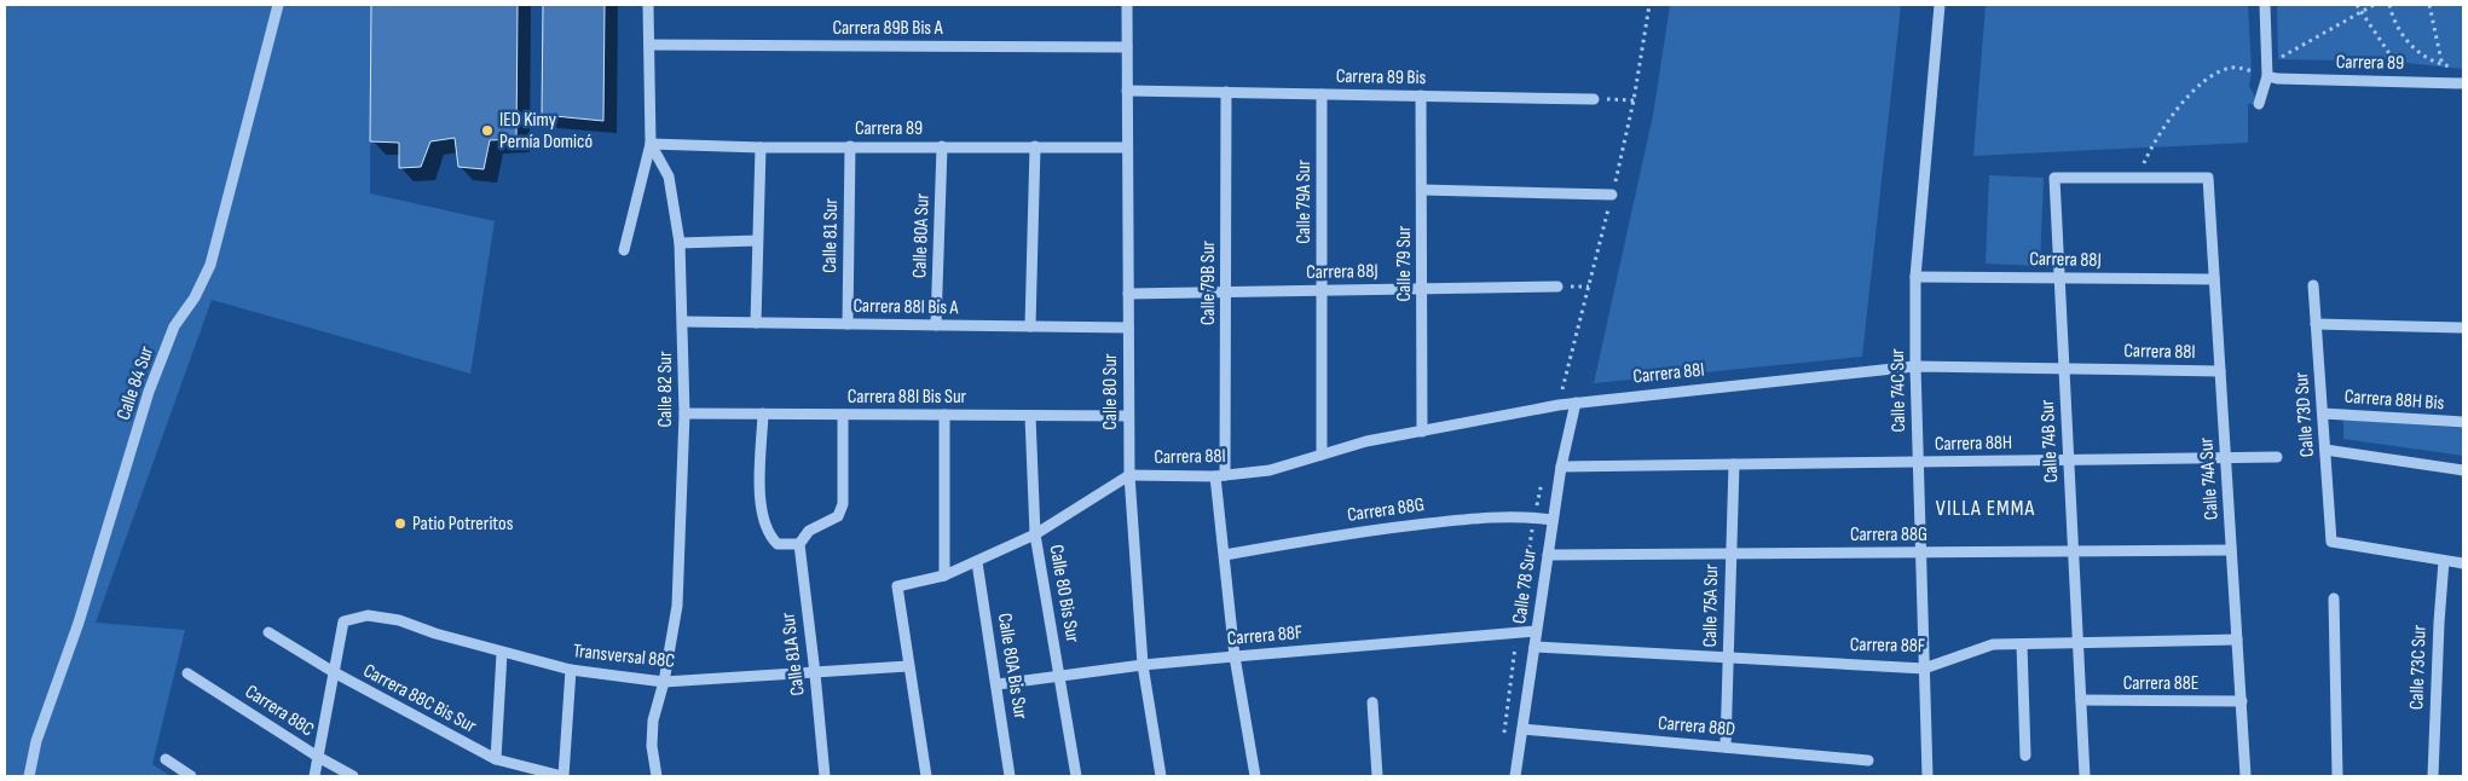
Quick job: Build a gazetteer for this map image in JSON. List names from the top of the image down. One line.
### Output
{"streets":{"street":["Carrera 89B Bis A","Carrera 89","Carrera 89 Bis","Calle 79A Sur","Calle 81 Sur","Calle 80A Sur","Carrera 88J","Calle 79 Sur","Calle 79B Sur","Carrera 88I Bis A","Carrera 88I","Calle 84 Sur","Calle 82 Sur","Calle 74C Sur","Calle 80 Sur","Carrera 88I Bis Sur","Carrera 88H Bis","Calle 73D Sur","Calle 74B Sur","Carrera 88H","Calle 74A Sur","Carrera 88G","Calle 78 Sur","Calle 80 Bis Sur","Calle 75A Sur","Carrera 88F","Calle 81A Sur","Transversal 88C","Calle 80A Bis Sur","Calle 73C Sur","Carrera 88E","Carrera 88C Bis Sur","Carrera 88C","Carrera 88D"]},"crossings":[["Carrera 89B Bis A","Calle 82 Sur"],["Carrera 89B Bis A","Calle 80 Sur"],["Carrera 89","Calle 81 Sur"],["Carrera 89","Calle 80A Sur"],["Carrera 89","Calle 82 Sur"],["Carrera 89","Calle 80 Sur"],["Carrera 89 Bis","Calle 79A Sur"],["Carrera 89 Bis","Calle 79 Sur"],["Carrera 89 Bis","Calle 79B Sur"],["Carrera 89 Bis","Calle 80 Sur"],["Calle 79A Sur","Carrera 88J"],["Calle 79A Sur","Carrera 88I"],["Calle 81 Sur","Carrera 88I Bis A"],["Calle 80A Sur","Carrera 88I Bis A"],["Carrera 88J","Calle 79 Sur"],["Carrera 88J","Calle 79B Sur"],["Carrera 88J","Calle 74C Sur"],["Carrera 88J","Calle 80 Sur"],["Carrera 88J","Calle 74B Sur"],["Carrera 88J","Calle 74A Sur"],["Calle 79 Sur","Carrera 88I"],["Calle 79B Sur","Carrera 88I"],["Calle 79B Sur","Carrera 88G"],["Calle 79B Sur","Carrera 88F"],["Carrera 88I Bis A","Calle 82 Sur"],["Carrera 88I Bis A","Calle 80 Sur"],["Carrera 88I","Calle 74C Sur"],["Carrera 88I","Calle 80 Sur"],["Carrera 88I","Calle 74B Sur"],["Carrera 88I","Calle 74A Sur"],["Carrera 88I","Calle 78 Sur"],["Calle 82 Sur","Carrera 88I Bis Sur"],["Calle 82 Sur","Transversal 88C"],["Calle 74C Sur","Carrera 88H"],["Calle 74C Sur","Carrera 88G"],["Calle 74C Sur","Carrera 88F"],["Calle 80 Sur","Carrera 88I Bis Sur"],["Calle 80 Sur","Carrera 88F"],["Carrera 88I Bis Sur","Calle 80 Bis Sur"],["Carrera 88H Bis","Calle 73D Sur"],["Calle 73D Sur","Calle 73C Sur"],["Calle 74B Sur","Carrera 88H"],["Calle 74B Sur","Calle 74A Sur"],["Calle 74B Sur","Carrera 88G"],["Calle 74B Sur","Carrera 88F"],["Calle 74B Sur","Carrera 88E"],["Carrera 88H","Calle 74A Sur"],["Carrera 88H","Calle 78 Sur"],["Carrera 88H","Calle 75A Sur"],["Calle 74A Sur","Carrera 88G"],["Calle 74A Sur","Carrera 88F"],["Calle 74A Sur","Carrera 88E"],["Carrera 88G","Calle 78 Sur"],["Carrera 88G","Calle 75A Sur"],["Calle 78 Sur","Carrera 88F"],["Calle 78 Sur","Carrera 88D"],["Calle 80 Bis Sur","Carrera 88F"],["Calle 75A Sur","Carrera 88F"],["Calle 75A Sur","Carrera 88D"],["Carrera 88F","Calle 80A Bis Sur"],["Calle 81A Sur","Transversal 88C"],["Transversal 88C","Carrera 88C Bis Sur"]],"districts":["VILLA EMMA"],"places":["IED Kimy Pernía Domicó","Patio Potreritos"]}
